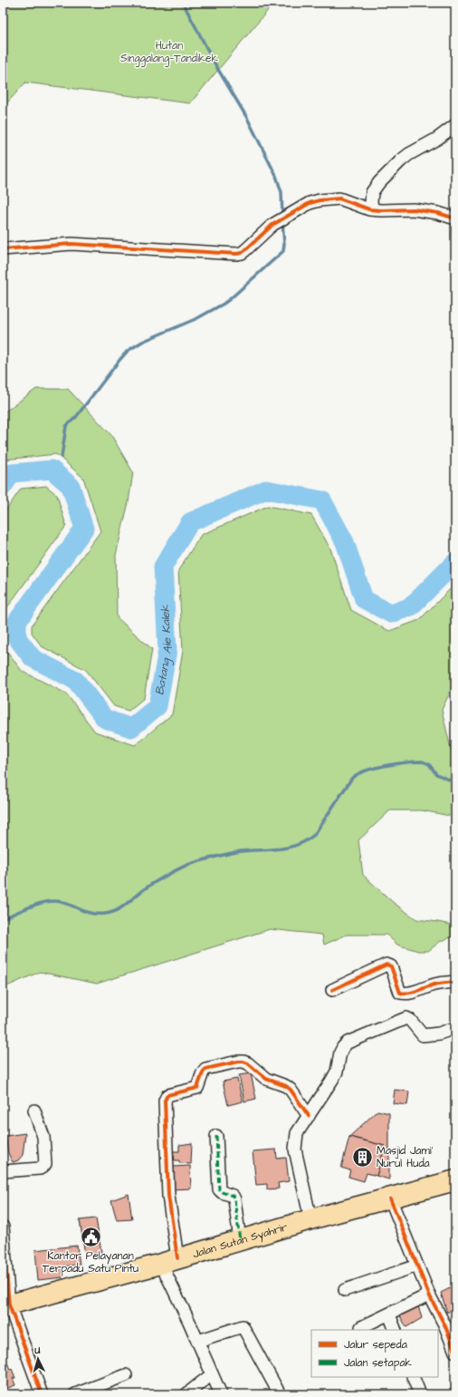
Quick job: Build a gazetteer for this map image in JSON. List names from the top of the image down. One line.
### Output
{"streets":{"highway":["Jalan Sutan Syahrir"]},"water":["Batang Aie Kalek"],"parks":["Hutan Singgalang—Tandikek"],"places":{"building":["Masjid Jami' Nurul Huda"],"public building":["Kantor Pelayanan Terpadu Satu Pintu"]},"legend":["Jalur sepeda","Jalan setapak"],"north":"top"}
